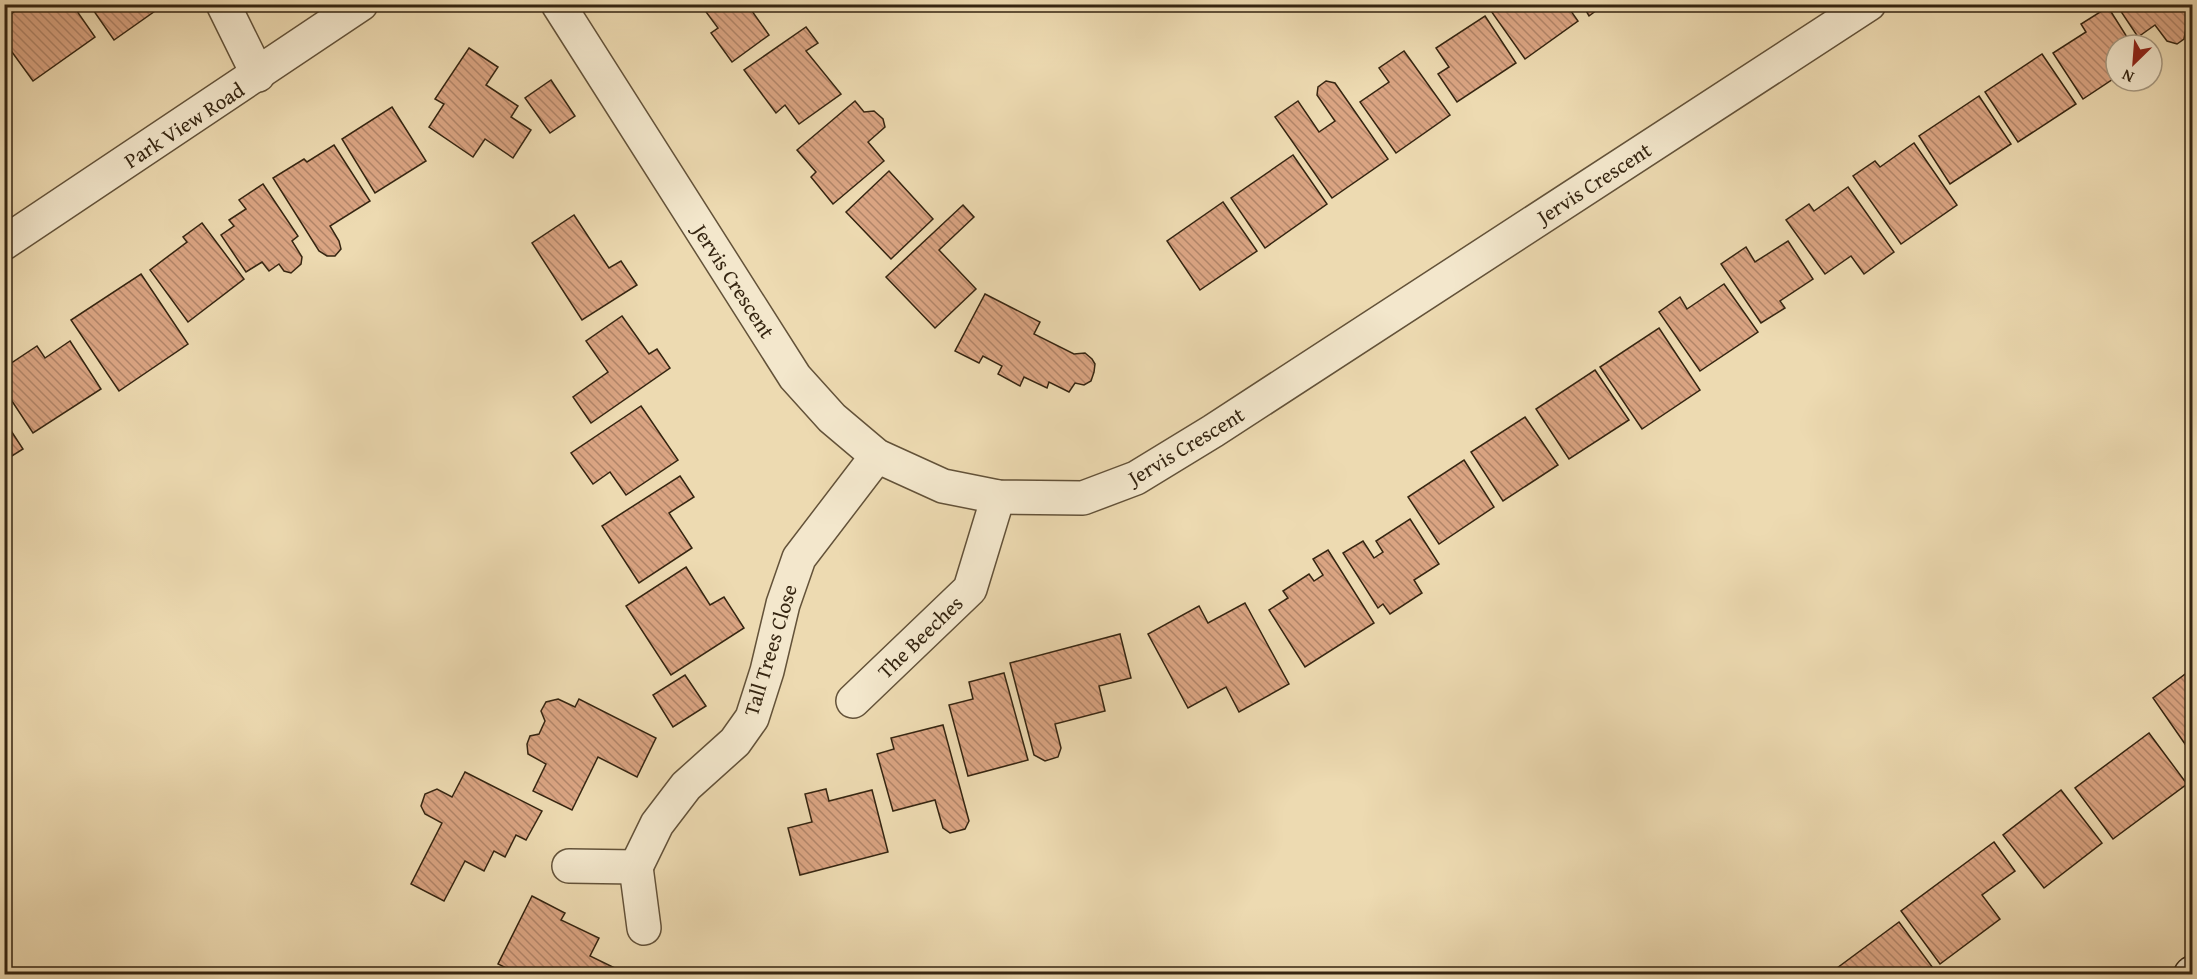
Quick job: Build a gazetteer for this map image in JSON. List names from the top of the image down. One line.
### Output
{"streets":{"street":["Park View Road","Jervis Crescent","The Beeches","Tall Trees Close"]},"crossings":[["Jervis Crescent","The Beeches"],["Jervis Crescent","Tall Trees Close"]],"north":"bottom left"}
